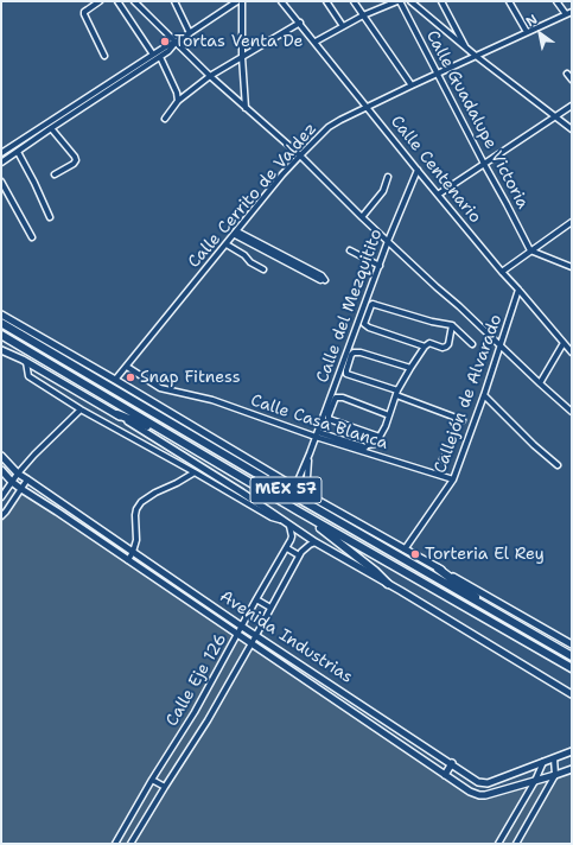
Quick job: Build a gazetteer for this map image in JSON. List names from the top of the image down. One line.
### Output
{"streets":{"highway":["MEX 57"],"main road":["Avenida Industrias"],"street":["Calle Guadalupe Victoria","Calle Centenario","Calle Cerrito de Valdez","Calle del Mezquitito","Callejón de Alvarado","Calle Casa Blanca","Calle Eje 126"]},"crossings":[["Calle Guadalupe Victoria","Calle Cerrito de Valdez"],["Calle Centenario","Calle Cerrito de Valdez"],["Calle Centenario","Calle del Mezquitito"],["Calle Centenario","Callejón de Alvarado"],["Calle Cerrito de Valdez","Calle Casa Blanca"],["Calle del Mezquitito","Calle Casa Blanca"],["Callejón de Alvarado","Calle Casa Blanca"],["Avenida Industrias","Calle Eje 126"]],"places":["Tortas Venta De","Snap Fitness","Torteria El Rey"],"north":"top left"}
